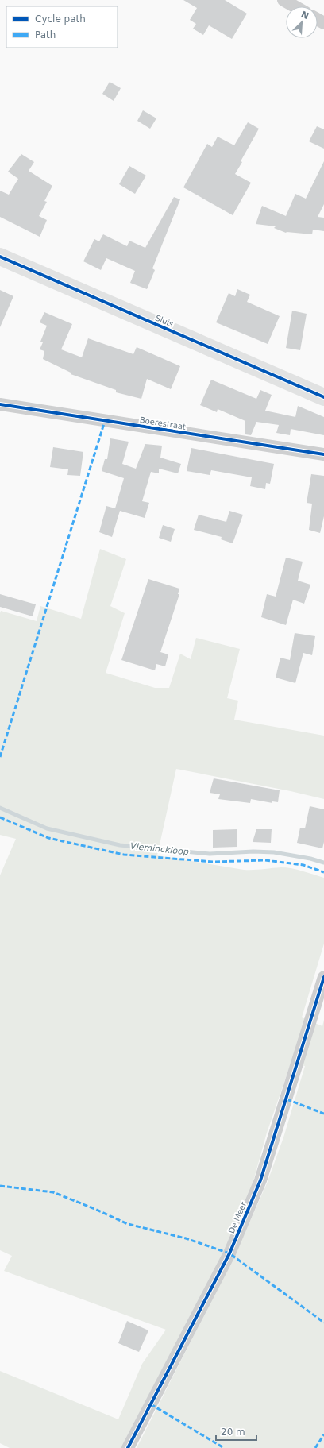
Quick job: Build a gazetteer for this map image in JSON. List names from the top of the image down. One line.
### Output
{"streets":{"street":["Sluis","Boerestraat","De Meer"]},"water":["Vleminckloop"],"legend":["Cycle path","Path"],"scale_bar":"20 m","north":"top right"}
